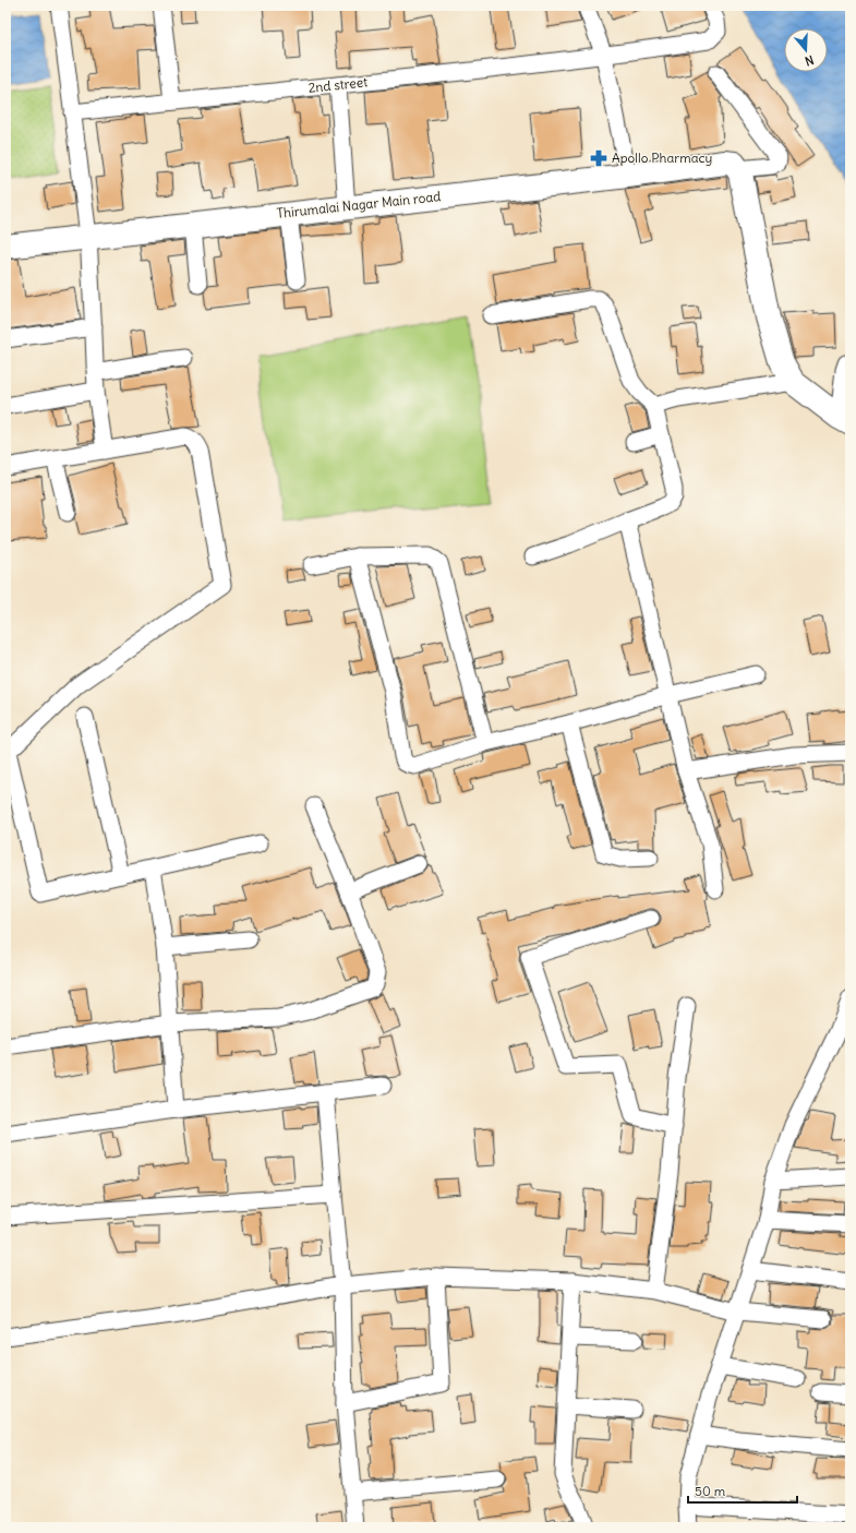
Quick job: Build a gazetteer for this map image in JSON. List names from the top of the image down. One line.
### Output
{"streets":{"street":["2nd street","Thirumalai Nagar Main road"]},"places":{"pharmacy":["Apollo Pharmacy"]},"scale_bar":"50 m","north":"bottom"}
